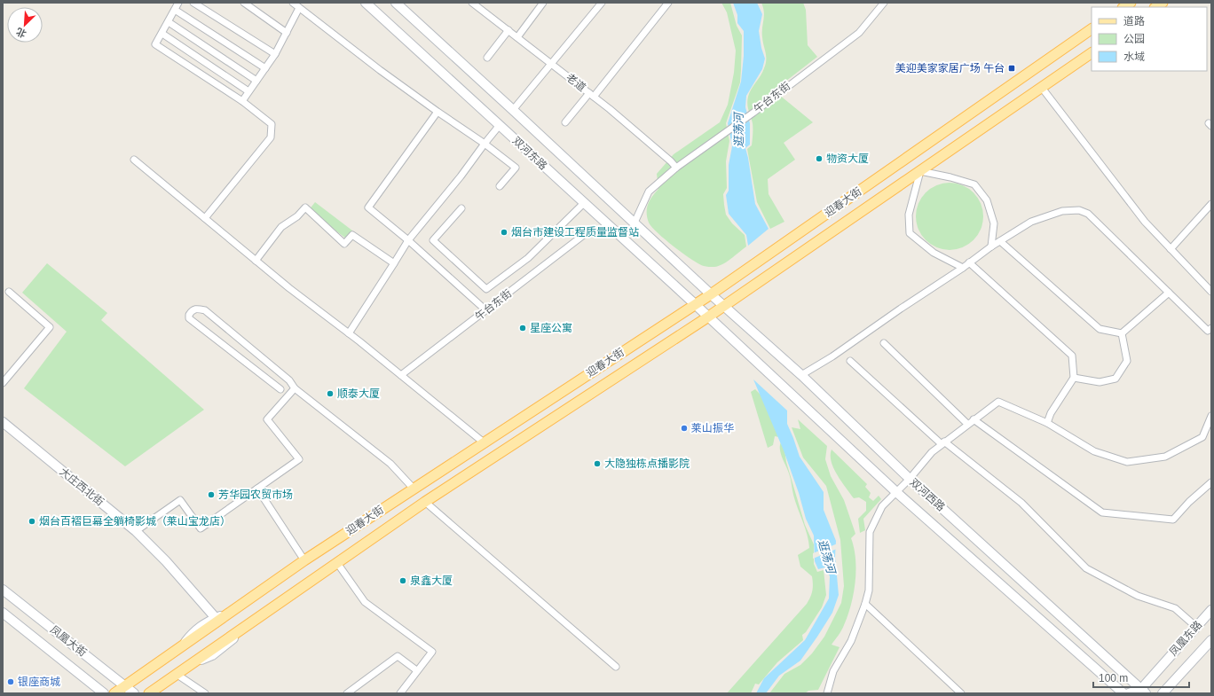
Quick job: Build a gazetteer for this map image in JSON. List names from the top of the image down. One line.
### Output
{"streets":{"main road":["迎春大街"],"street":["老道","午台东街","双河东路","大庄西北街","双河西路","凤凰东路","凤凰大街"]},"crossings":[["老道","午台东街"],["午台东街","双河东路"],["双河东路","迎春大街"],["双河东路","双河西路"],["迎春大街","双河西路"],["迎春大街","凤凰大街"],["双河西路","凤凰东路"]],"water":["逛荡河"],"places":{"transit":["美迎美家家居广场 午台"],"other":["物资大厦","烟台市建设工程质量监督站","星座公寓","顺泰大厦","莱山振华","大隐独栋点播影院","芳华园农贸市场","烟台百褶巨幕全躺椅影城（莱山宝龙店）","泉鑫大厦","银座商城"]},"legend":["道路","公园","水域"],"scale_bar":"100 m","north":"bottom left"}
